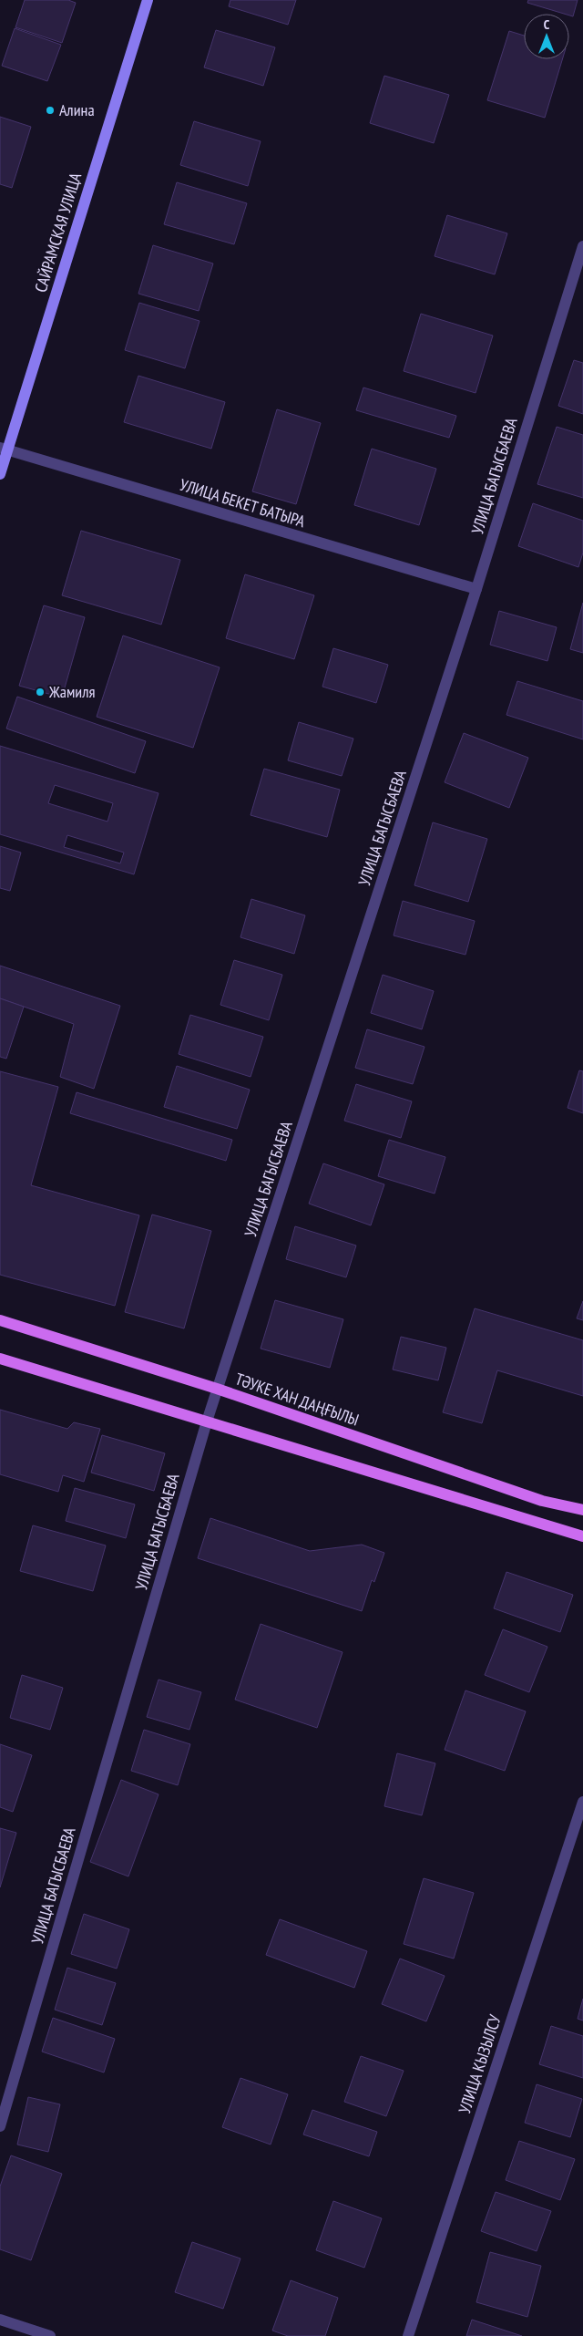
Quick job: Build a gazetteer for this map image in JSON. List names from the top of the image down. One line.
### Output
{"streets":{"main road":["САЙРАМСКАЯ УЛИЦА","ТӘУКЕ ХАН ДАҢҒЫЛЫ"],"street":["УЛИЦА БАГЫСБАЕВА","УЛИЦА БЕКЕТ БАТЫРА","УЛИЦА КЫЗЫЛСУ"]},"crossings":[["САЙРАМСКАЯ УЛИЦА","УЛИЦА БЕКЕТ БАТЫРА"],["УЛИЦА БАГЫСБАЕВА","УЛИЦА БЕКЕТ БАТЫРА"],["УЛИЦА БАГЫСБАЕВА","ТӘУКЕ ХАН ДАҢҒЫЛЫ"]],"places":["Алина","Жамиля"],"north":"top"}
